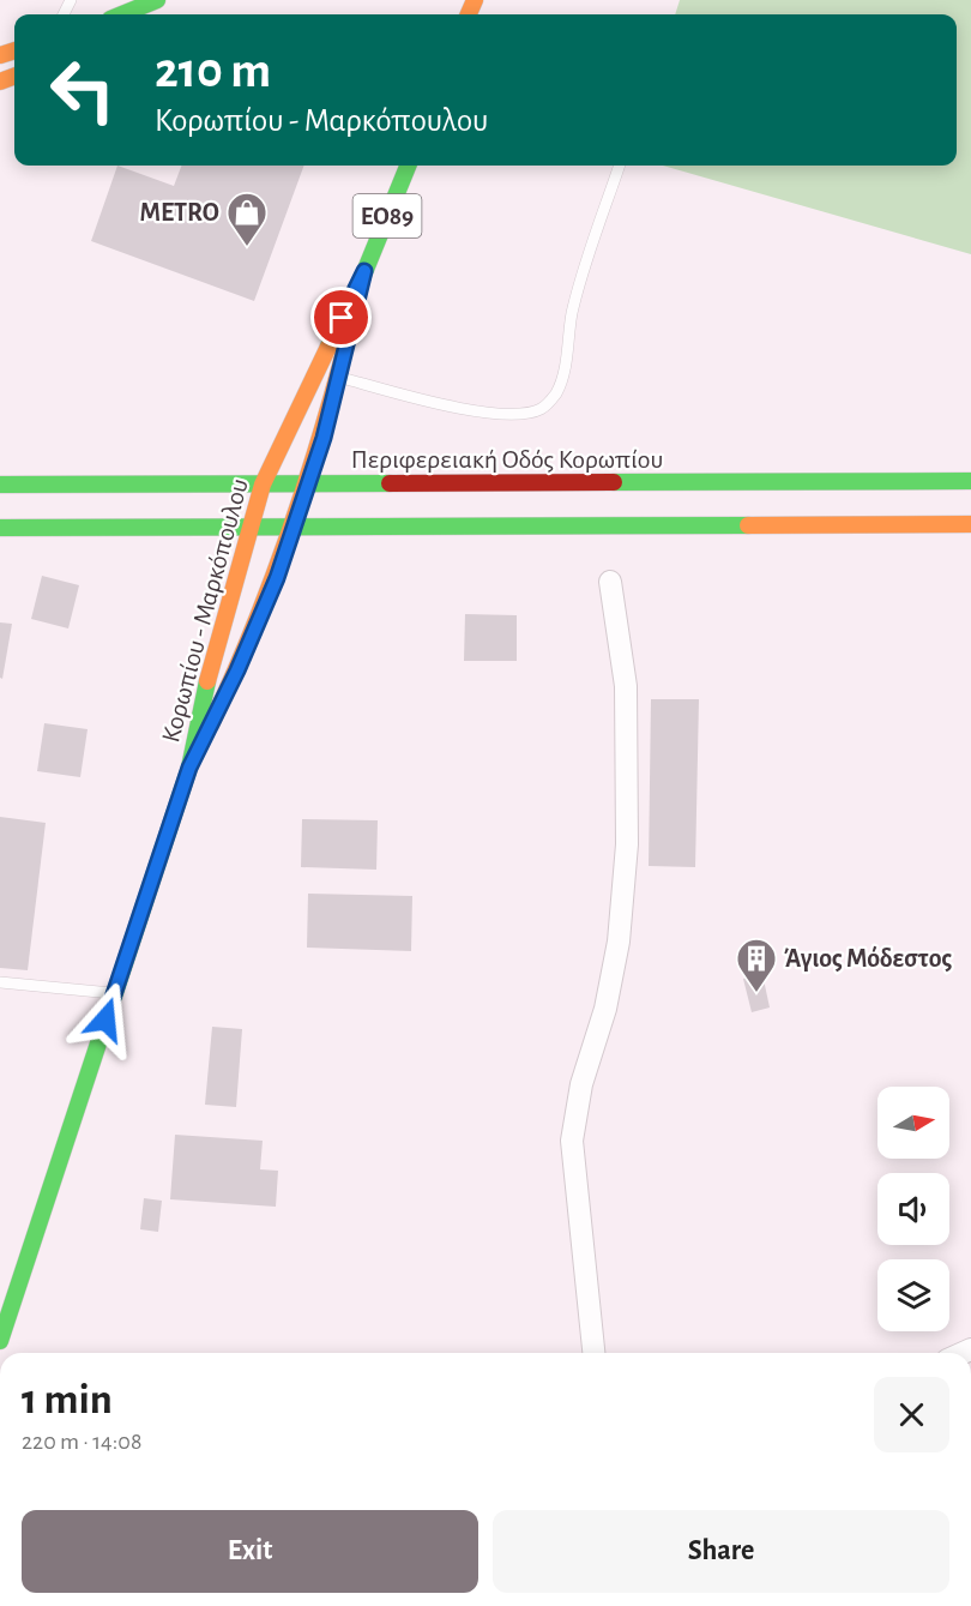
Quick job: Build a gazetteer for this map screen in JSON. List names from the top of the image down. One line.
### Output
{"streets":{"main road":["ΕΟ89","Περιφερειακή Οδός Κορωπίου","Κορωπίου - Μαρκόπουλου"]},"crossings":[["Περιφερειακή Οδός Κορωπίου","Κορωπίου - Μαρκόπουλου"]],"places":{"shop":["METRO"],"building":["Άγιος Μόδεστος"]},"north":"right","page":{"turn":["210 m","Κορωπίου - Μαρκόπουλου"],"heading":["1 min","220 m · 14:08"],"buttons":["Exit","Share"]}}
